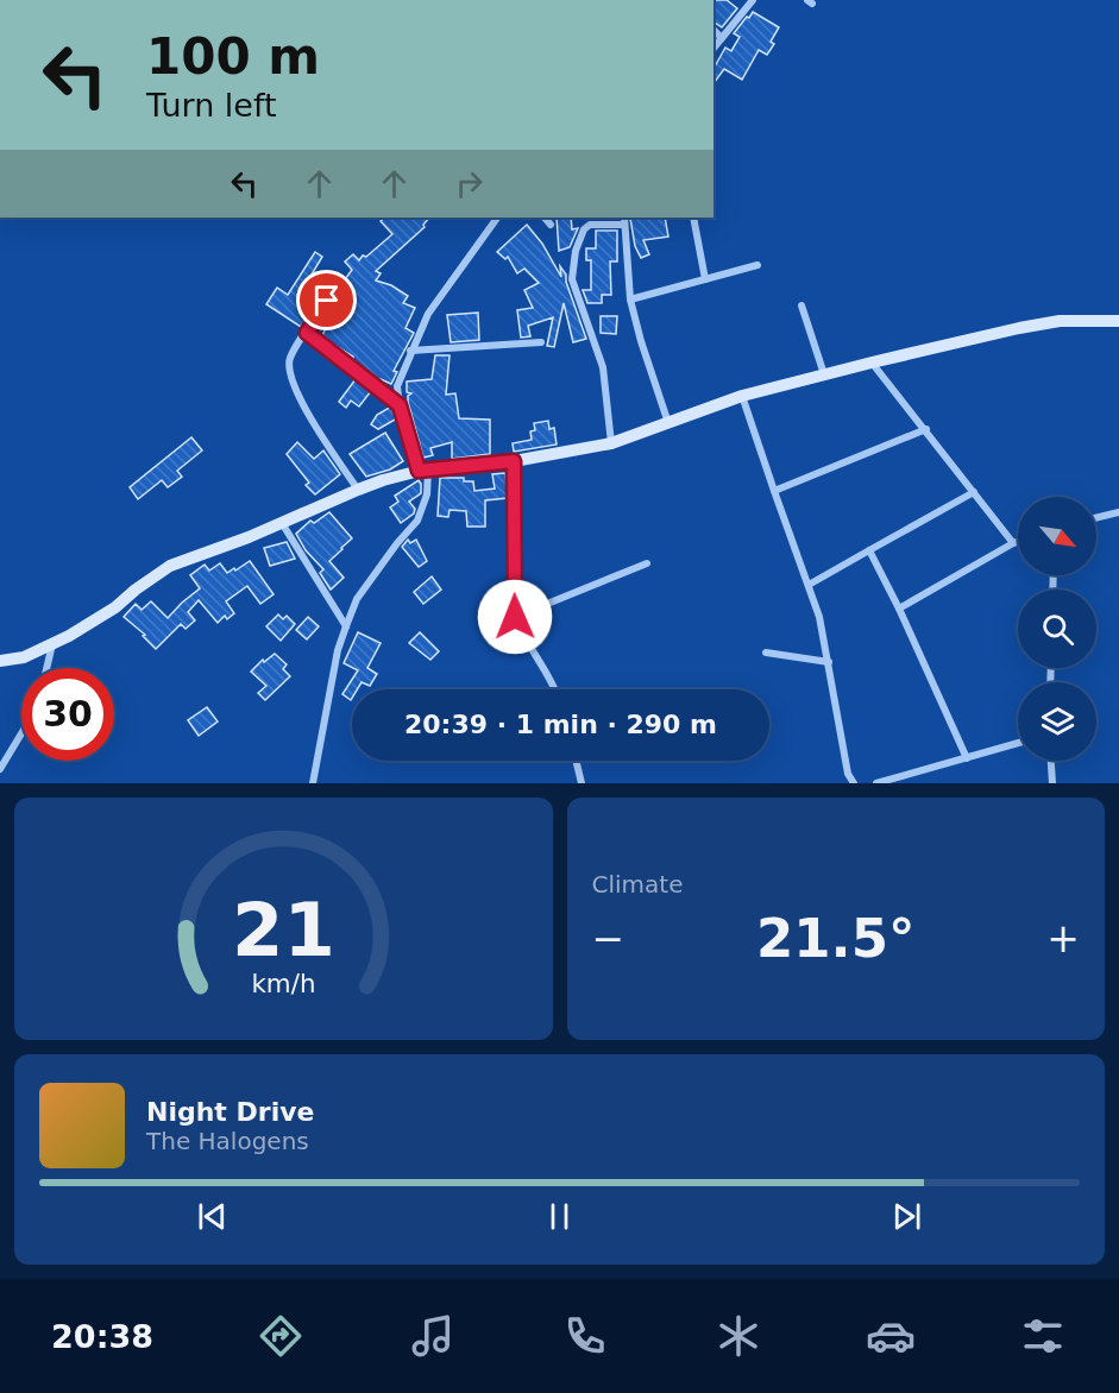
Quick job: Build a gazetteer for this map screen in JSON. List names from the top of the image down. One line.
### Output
{"north":"bottom right","page":{"turn":["100 m","Turn left"],"limit":"30","trip":"20:39 · 1 min · 290 m","tile":"Climate","heat":["−","21.5°","+"],"song":["Night Drive","The Halogens"],"tabs":"20:38","gauge":["21","km/h"]}}
